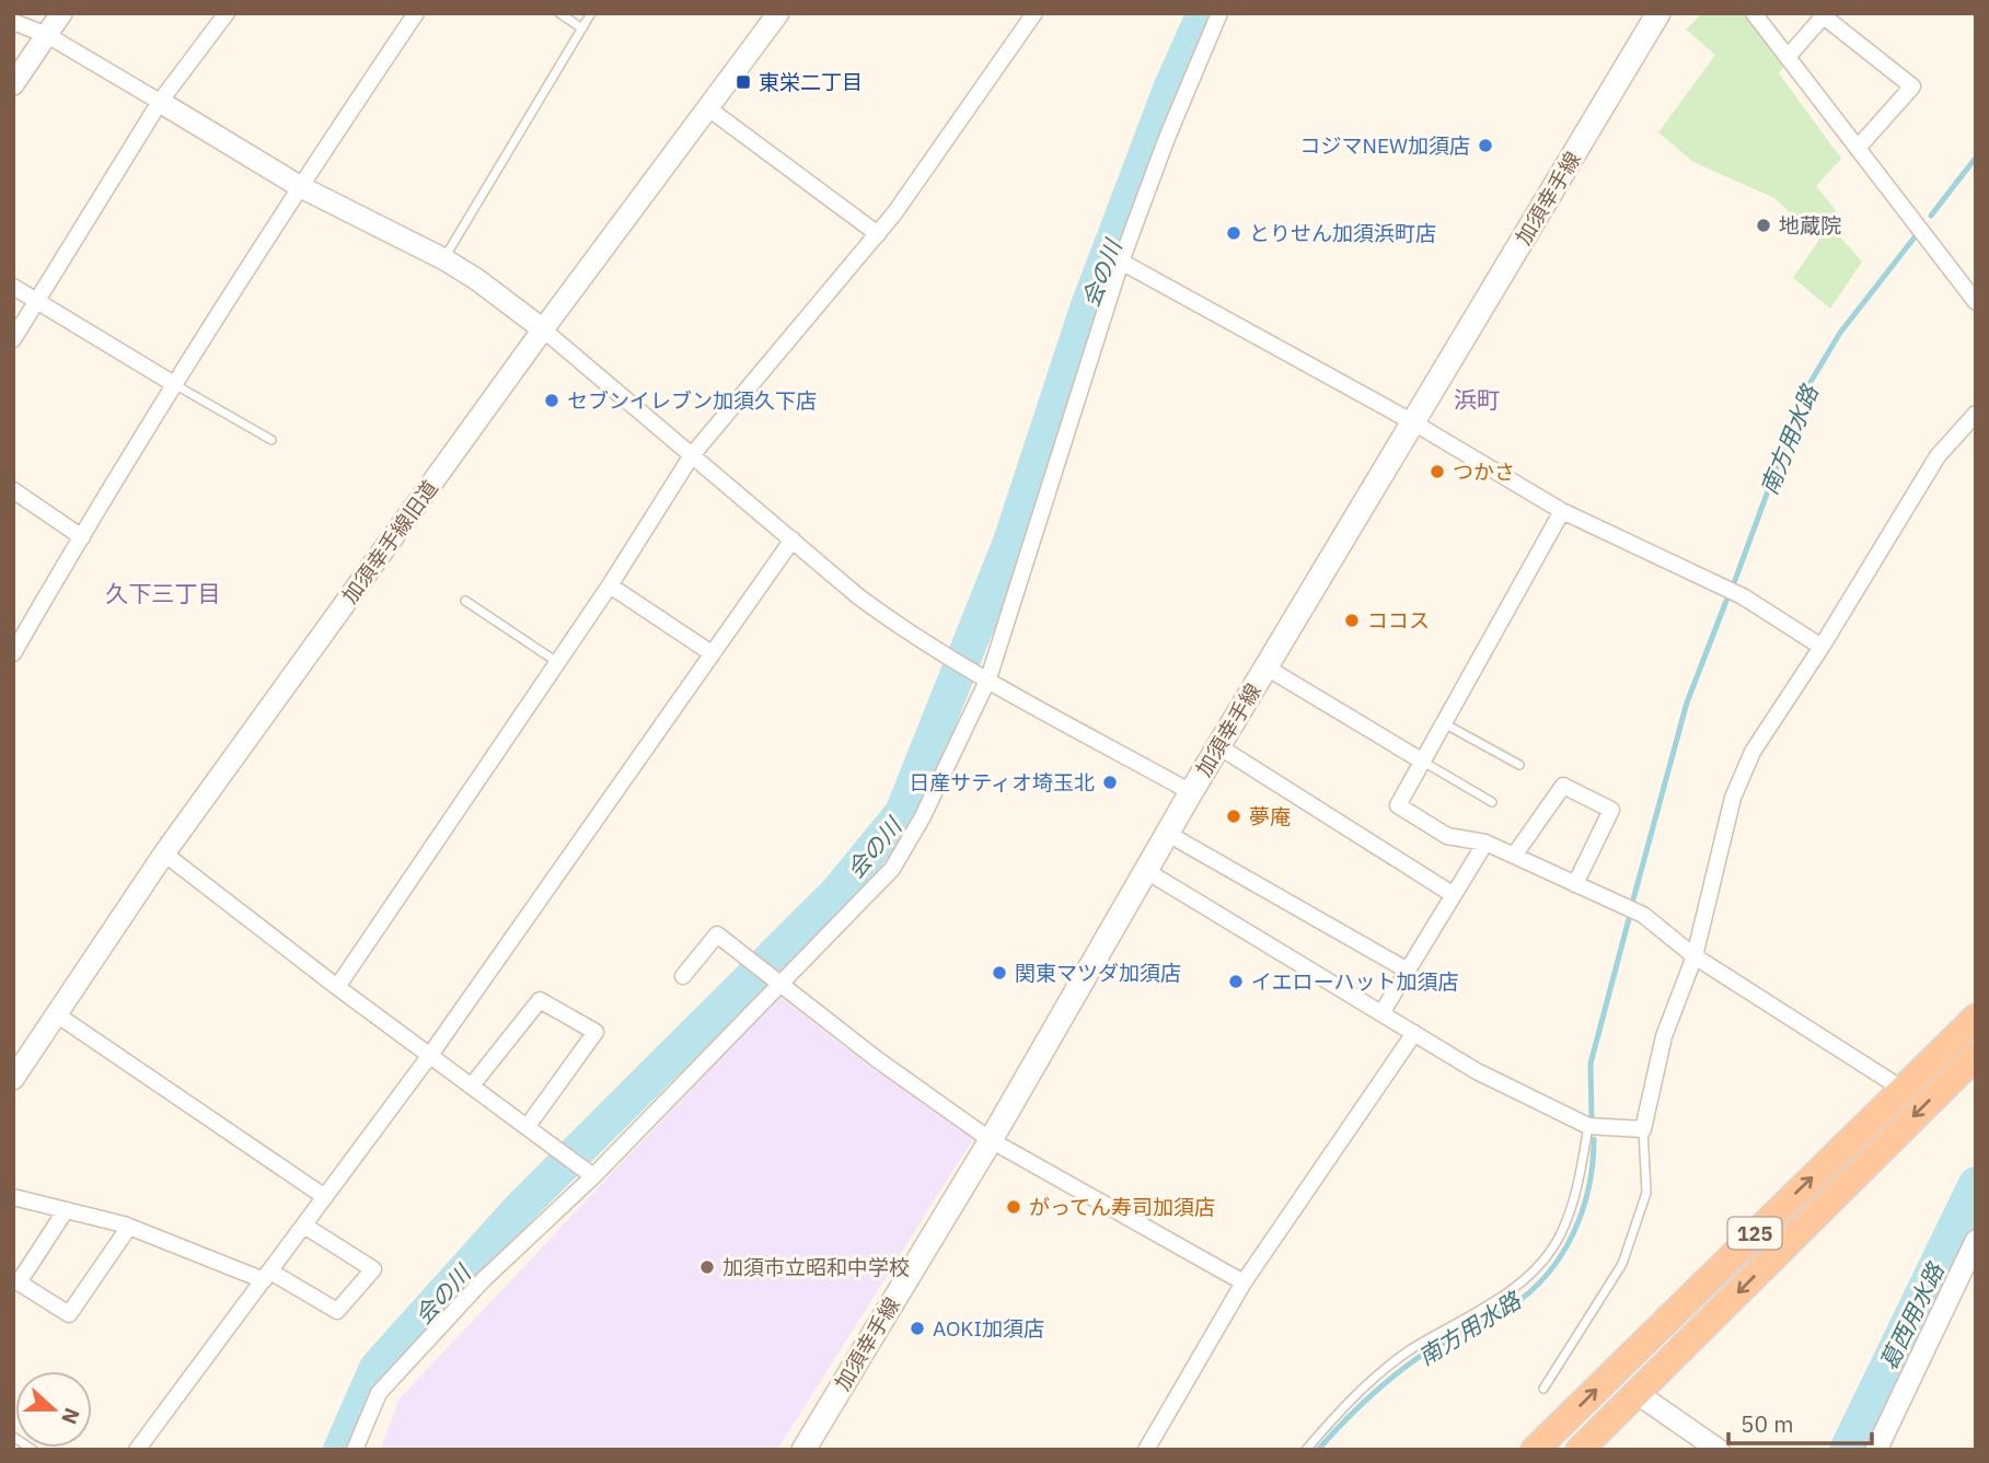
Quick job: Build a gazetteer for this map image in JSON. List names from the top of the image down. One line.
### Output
{"streets":{"highway":["125"],"main road":["加須幸手線"],"street":["加須幸手線旧道"]},"districts":["浜町","久下三丁目"],"water":["会の川","南方用水路","葛西用水路"],"places":{"transit":["東栄二丁目"],"other":["コジマNEW加須店","地蔵院","とりせん加須浜町店","セブンイレブン加須久下店","つかさ","ココス","日産サティオ埼玉北","夢庵","関東マツダ加須店","イエローハット加須店","がってん寿司加須店","加須市立昭和中学校","AOKI加須店"]},"scale_bar":"50 m","north":"right"}
